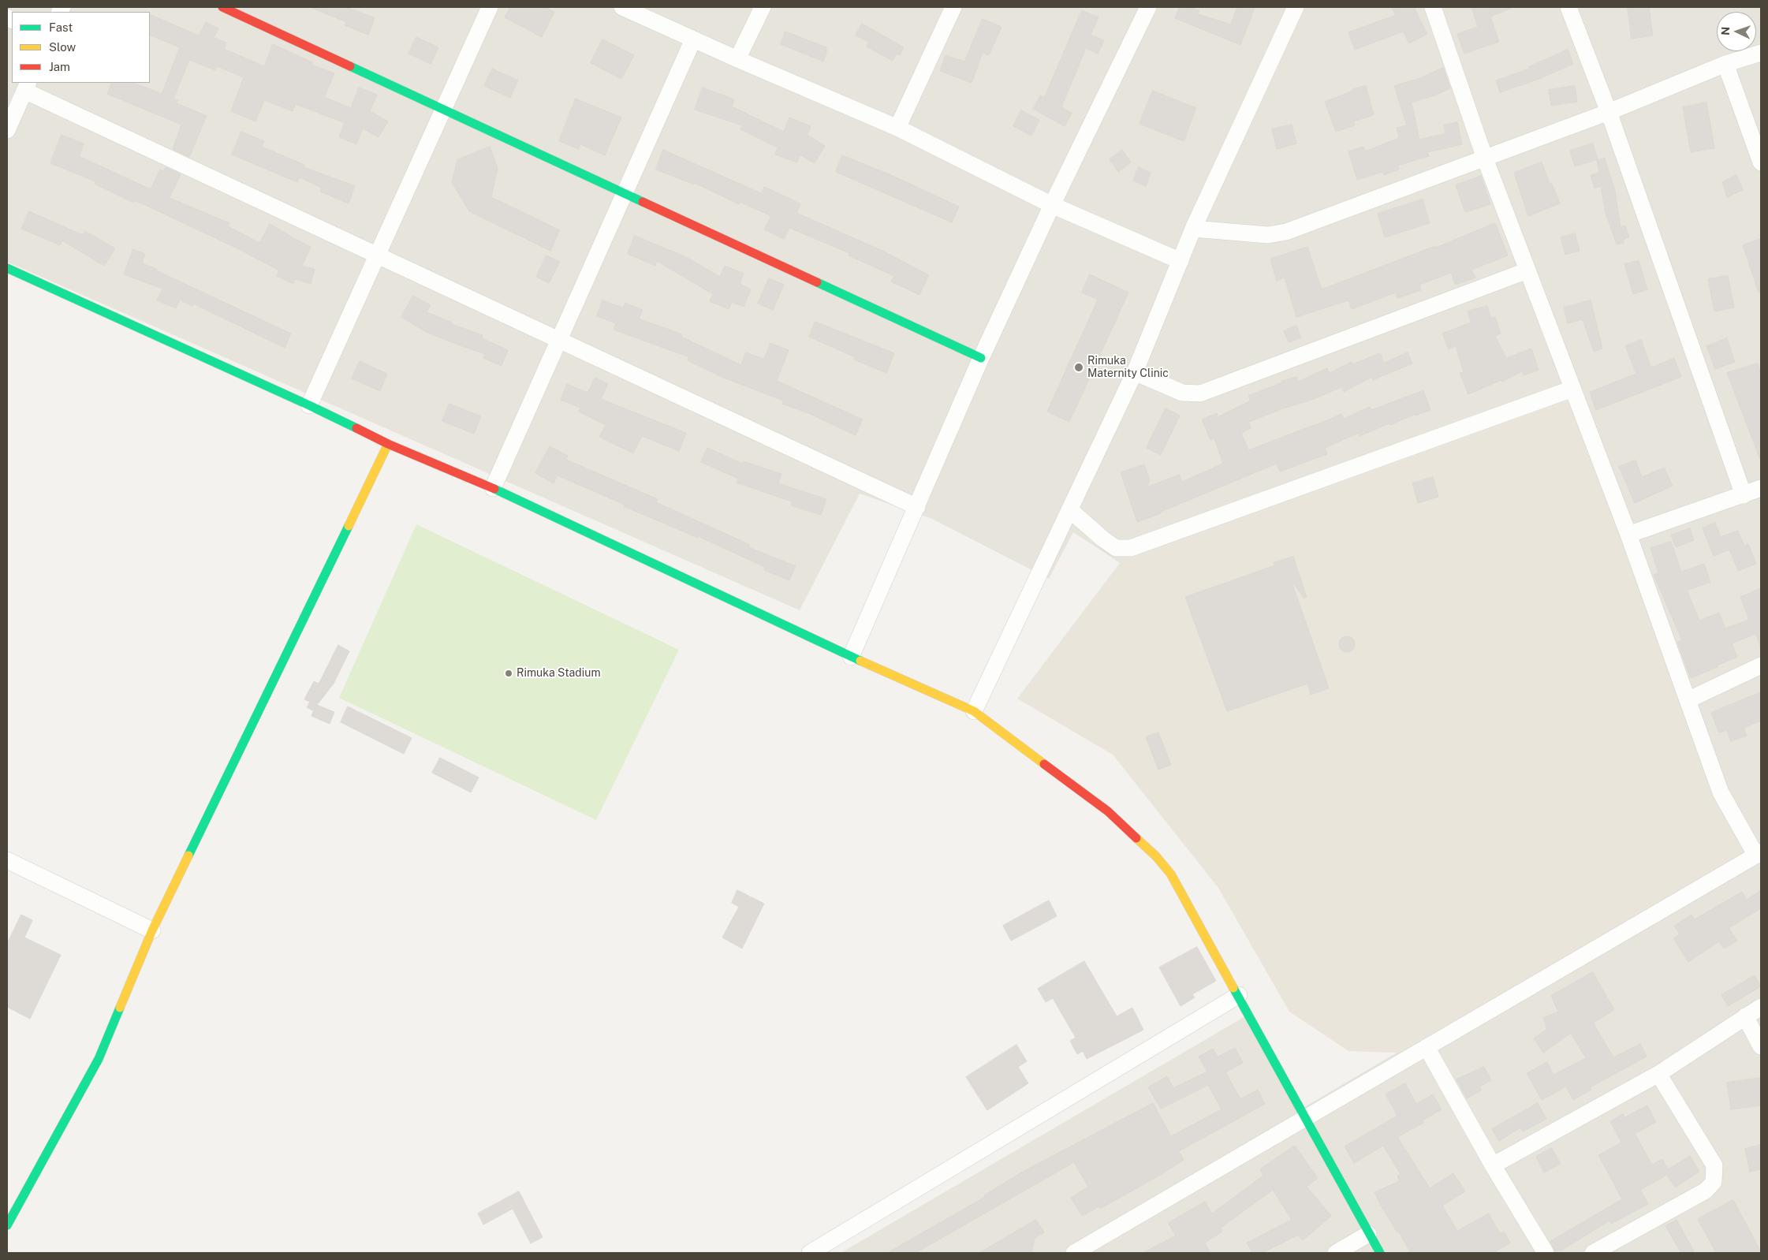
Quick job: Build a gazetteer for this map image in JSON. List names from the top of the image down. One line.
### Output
{"places":["Rimuka Maternity Clinic","Rimuka Stadium"],"legend":["Fast","Slow","Jam"],"north":"left"}
